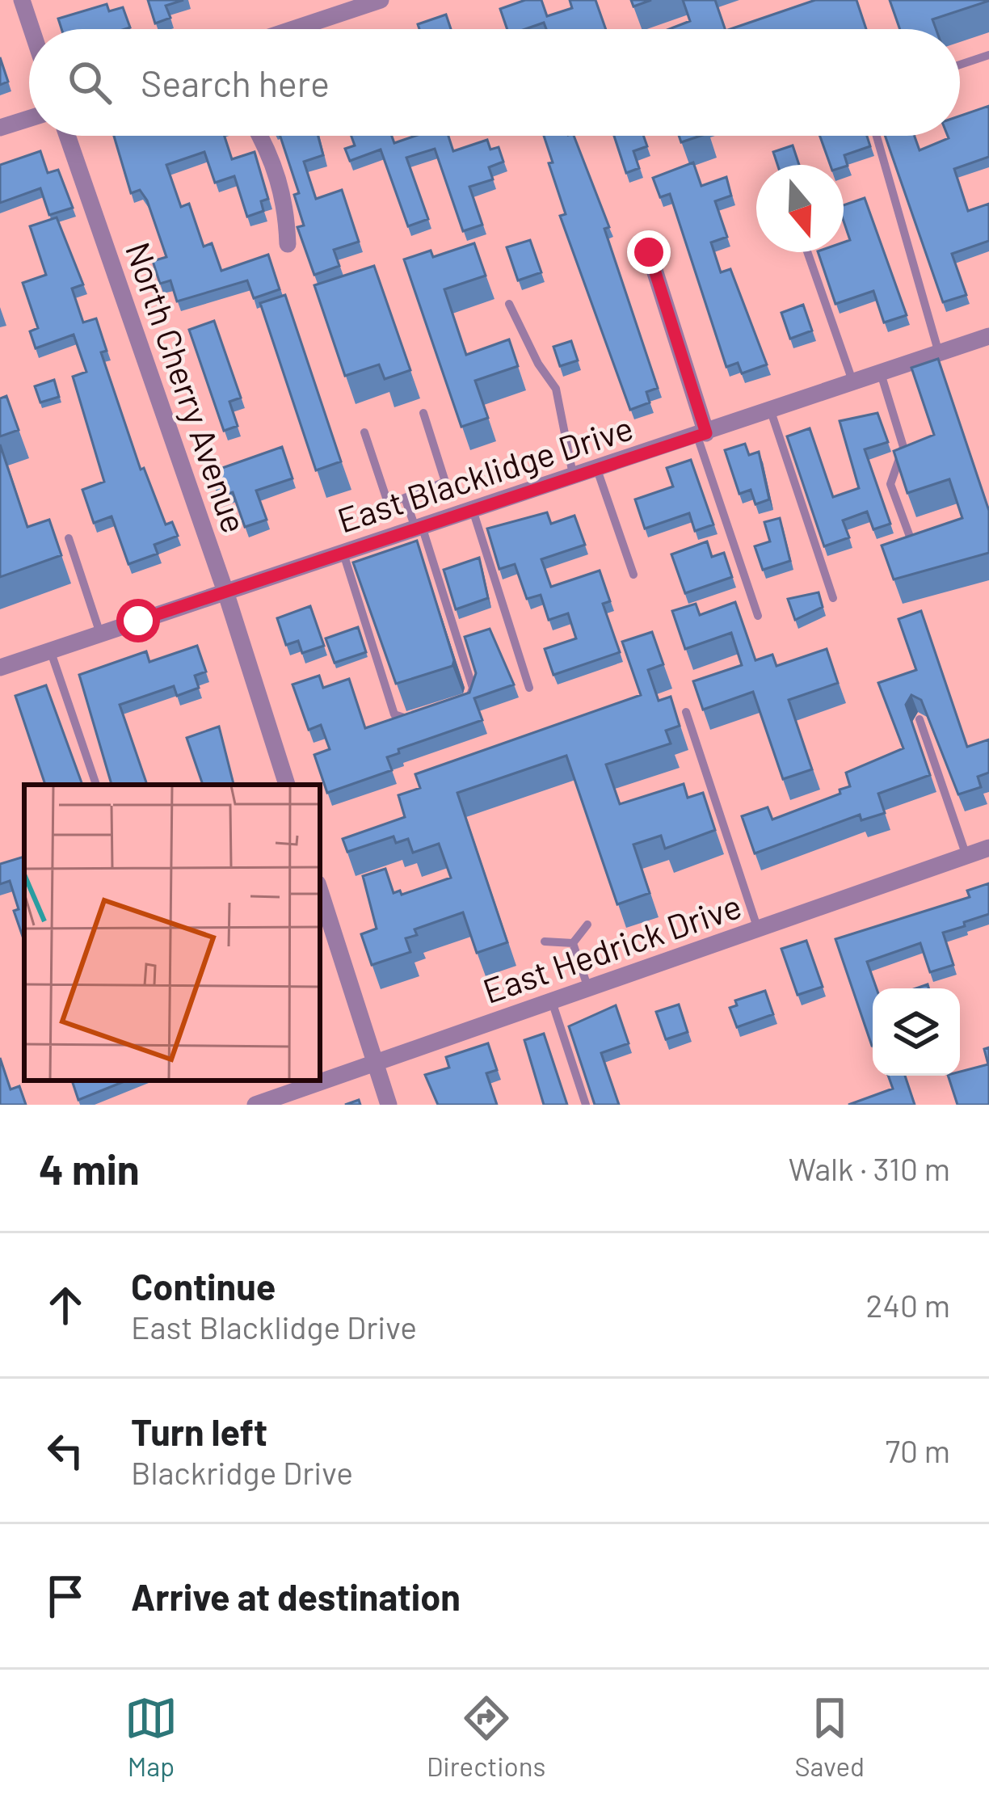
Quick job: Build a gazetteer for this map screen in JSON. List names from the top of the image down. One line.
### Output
{"streets":{"street":["North Cherry Avenue","East Blacklidge Drive","East Hedrick Drive"]},"crossings":[["North Cherry Avenue","East Blacklidge Drive"]],"north":"bottom","page":{"search":"Search here","heading":["4 min","Walk · 310 m"],"list":[["Continue","East Blacklidge Drive","240 m"],["Turn left","Blackridge Drive","70 m"],"Arrive at destination"],"nav":["Map","Directions","Saved"]}}
